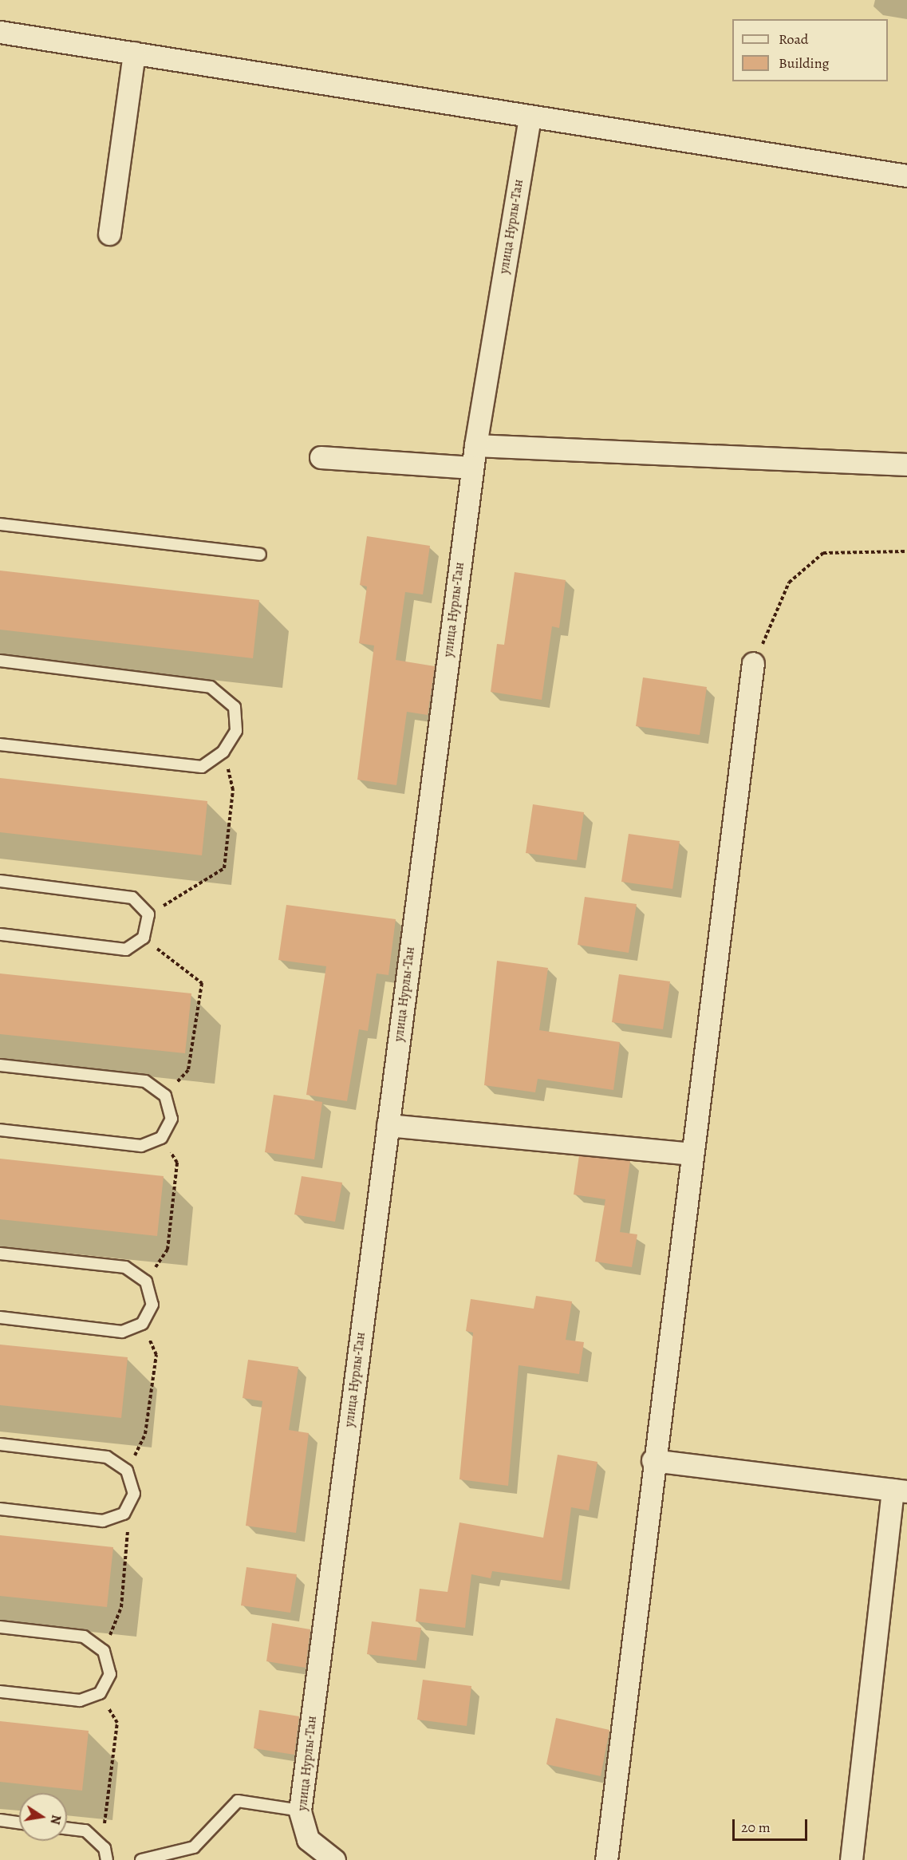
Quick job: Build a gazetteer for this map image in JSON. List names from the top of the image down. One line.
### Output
{"streets":{"street":["улица Нурлы-Тан"]},"legend":["Road","Building"],"scale_bar":"20 m","north":"right"}
